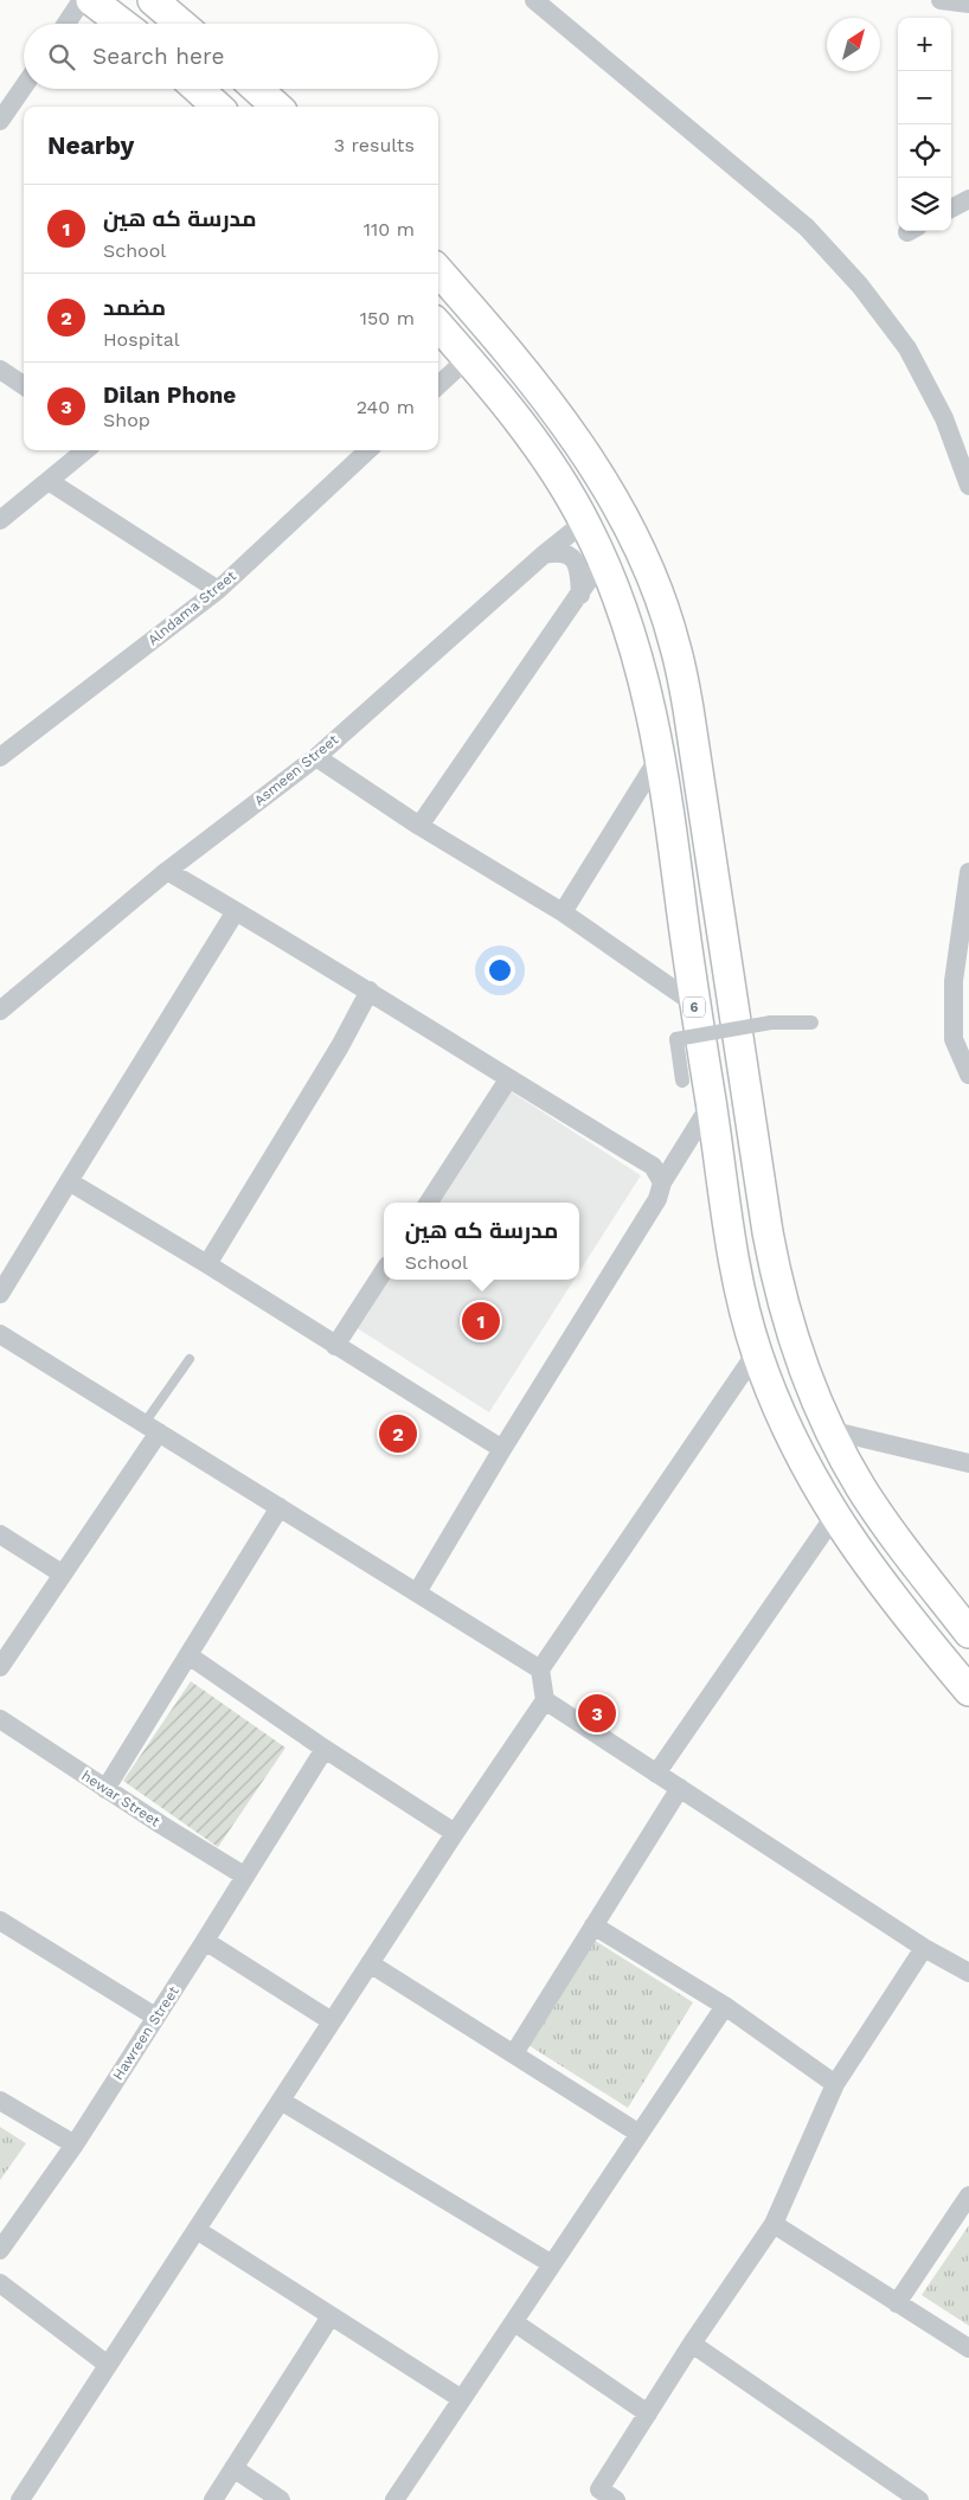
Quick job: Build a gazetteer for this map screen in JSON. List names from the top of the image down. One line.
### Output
{"streets":{"main road":["6"],"street":["Alndama Street","Asmeen Street","hewar Street","Hawreen Street"]},"crossings":[["Asmeen Street","6"],["hewar Street","Hawreen Street"]],"north":"top right","page":{"map_buttons":["+","−"],"search":"Search here","heading":["Nearby","3 results"],"list":[{"mark":"1","name":"مدرسة كه هين","note":"School","value":"110 m"},{"mark":"2","name":"مضمد","note":"Hospital","value":"150 m"},{"mark":"3","name":"Dilan Phone","note":"Shop","value":"240 m"}],"popup":["مدرسة كه هين","School"],"pins":["1","2","3"]}}
